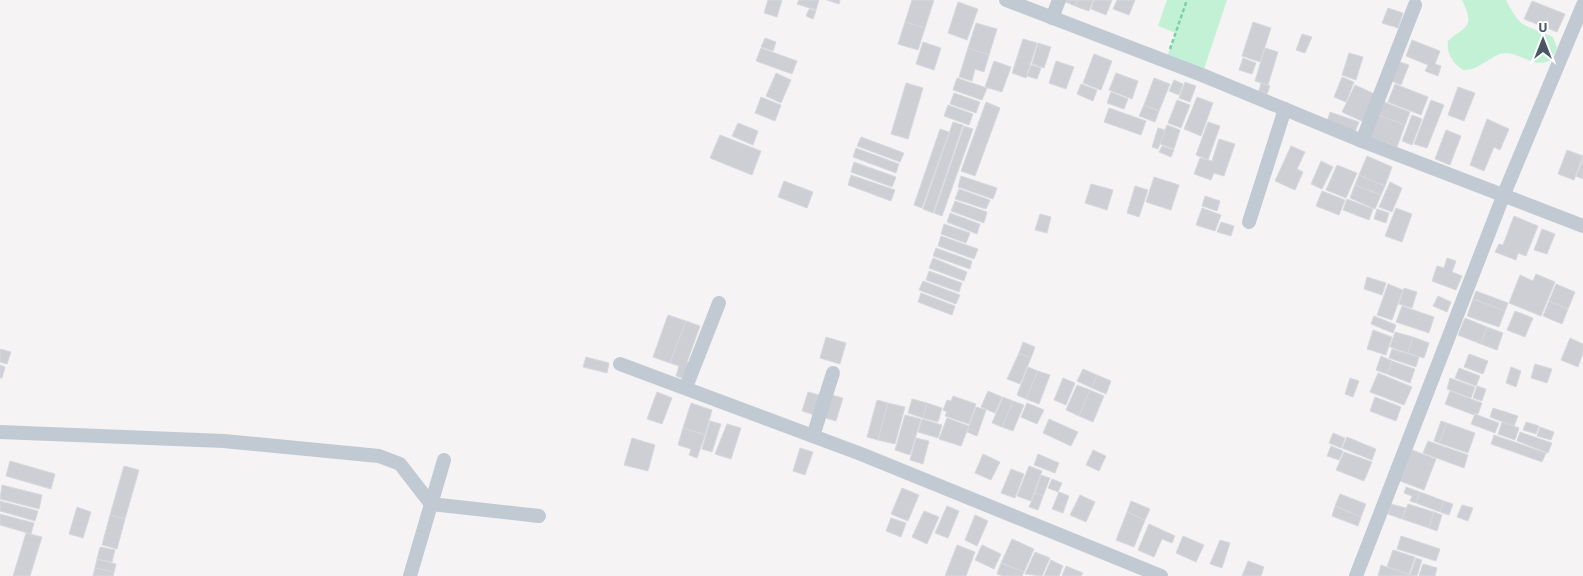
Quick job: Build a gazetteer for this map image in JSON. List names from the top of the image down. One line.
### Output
{"north":"top"}
